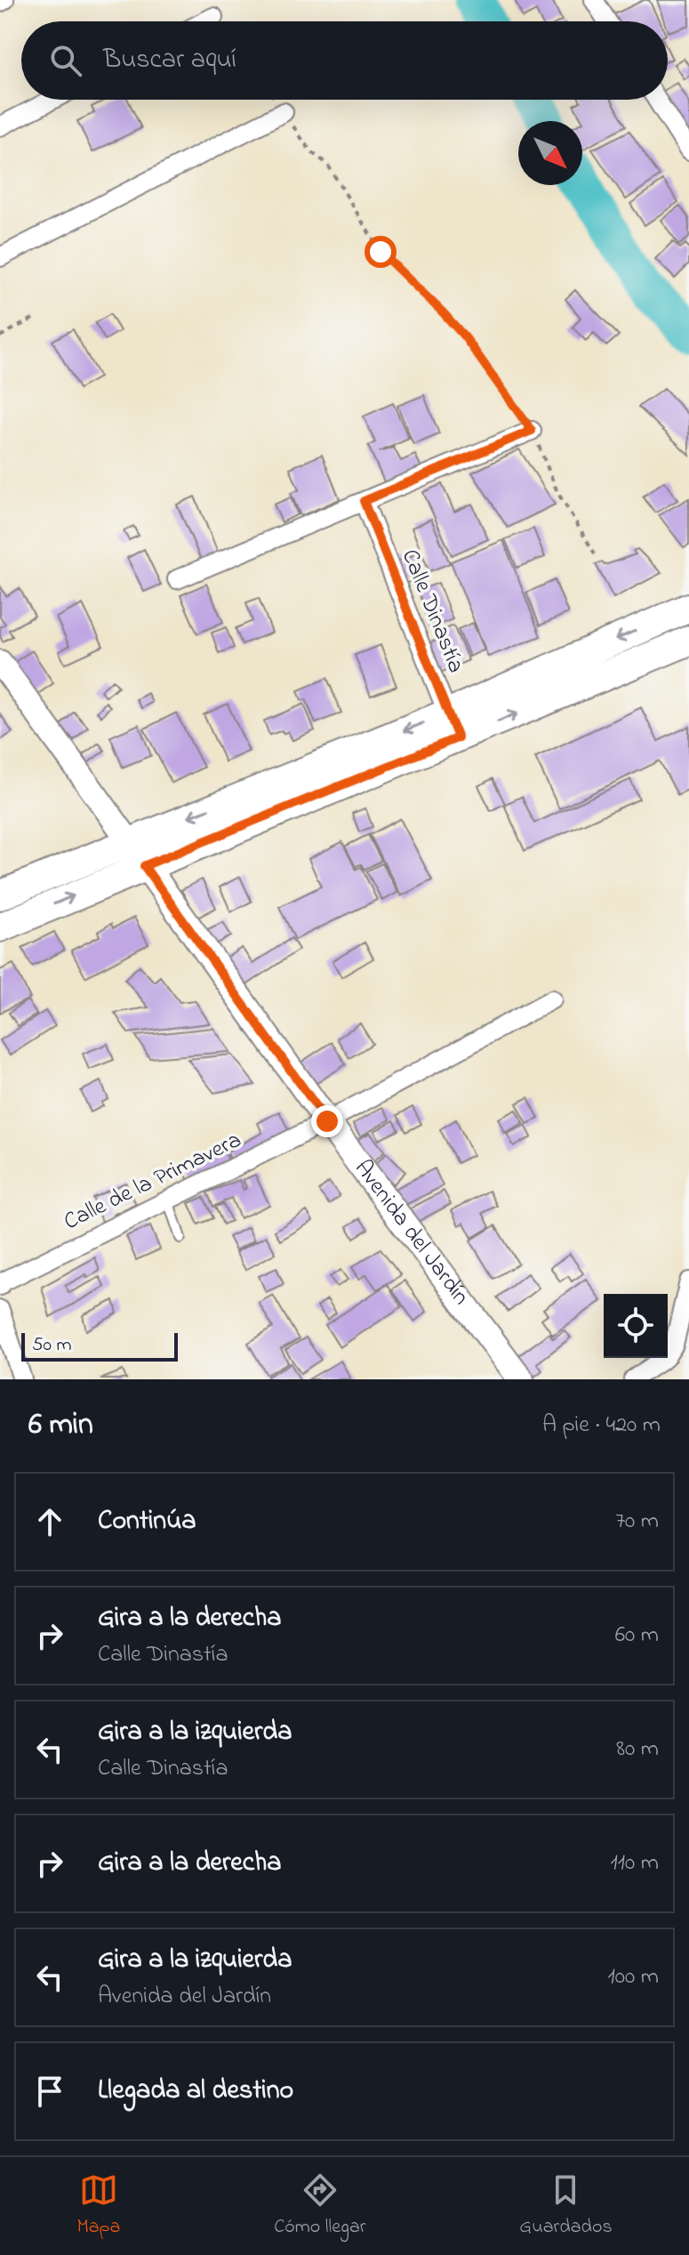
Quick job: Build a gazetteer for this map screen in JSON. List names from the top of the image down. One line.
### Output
{"streets":{"main road":["Avenida del Jardín"],"street":["Calle Dinastía","Calle de la Primavera"]},"crossings":[["Calle de la Primavera","Avenida del Jardín"]],"scale_bar":"50 m","north":"bottom right","page":{"search":"Buscar aquí","scale":"50 m","heading":["6 min","A pie · 420 m"],"list":[["Continúa","70 m"],["Gira a la derecha","Calle Dinastía","60 m"],["Gira a la izquierda","Calle Dinastía","80 m"],["Gira a la derecha","110 m"],["Gira a la izquierda","Avenida del Jardín","100 m"],"Llegada al destino"],"nav":["Mapa","Cómo llegar","Guardados"]}}
